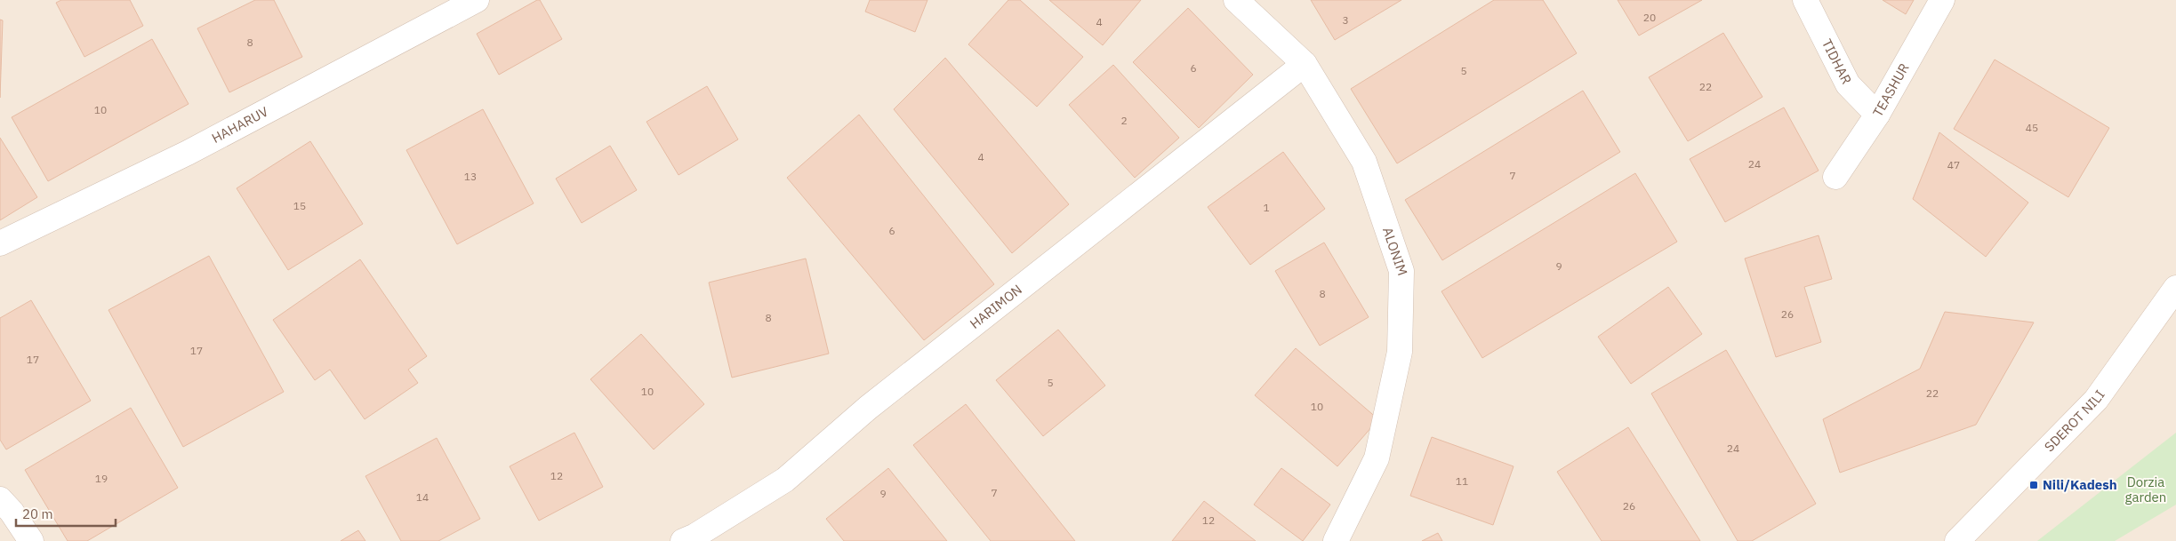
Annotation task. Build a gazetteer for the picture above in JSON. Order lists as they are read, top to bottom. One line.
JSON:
{"streets":{"street":["TIDHAR","TEASHUR","HAHARUV","ALONIM","HARIMON","SDEROT NILI"]},"crossings":[["TIDHAR","TEASHUR"],["ALONIM","HARIMON"]],"parks":["Dorzia garden"],"places":{"transit":["Nili/Kadesh"]},"house_numbers":["20","3","4","8","6","5","22","10","2","45","4","24","47","7","13","15","1","6","9","8","26","8","17","17","5","10","22","10","24","12","19","11","7","9","14","26","12"],"scale_bar":"20 m"}
